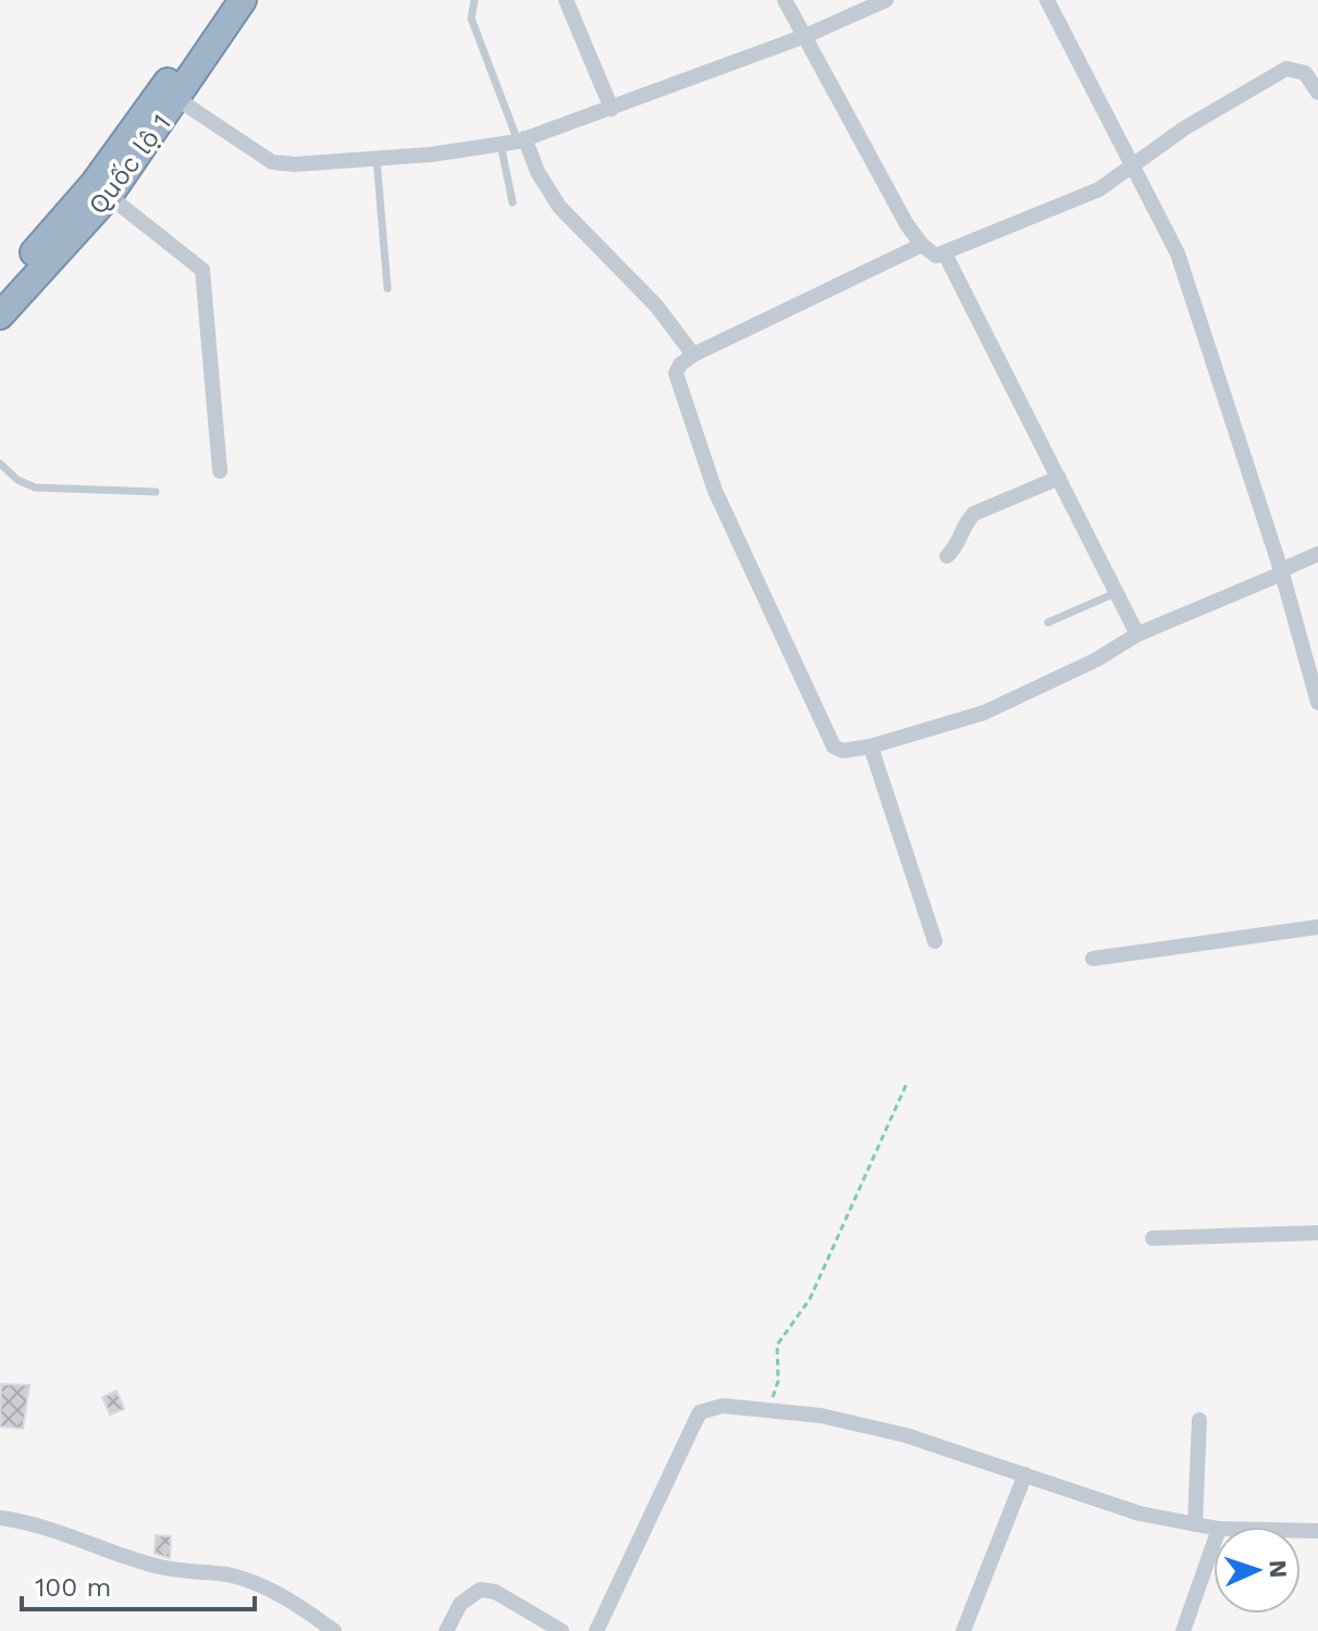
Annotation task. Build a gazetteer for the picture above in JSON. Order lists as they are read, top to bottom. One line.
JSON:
{"streets":{"highway":["Quốc lộ 1"]},"scale_bar":"100 m","north":"right"}
